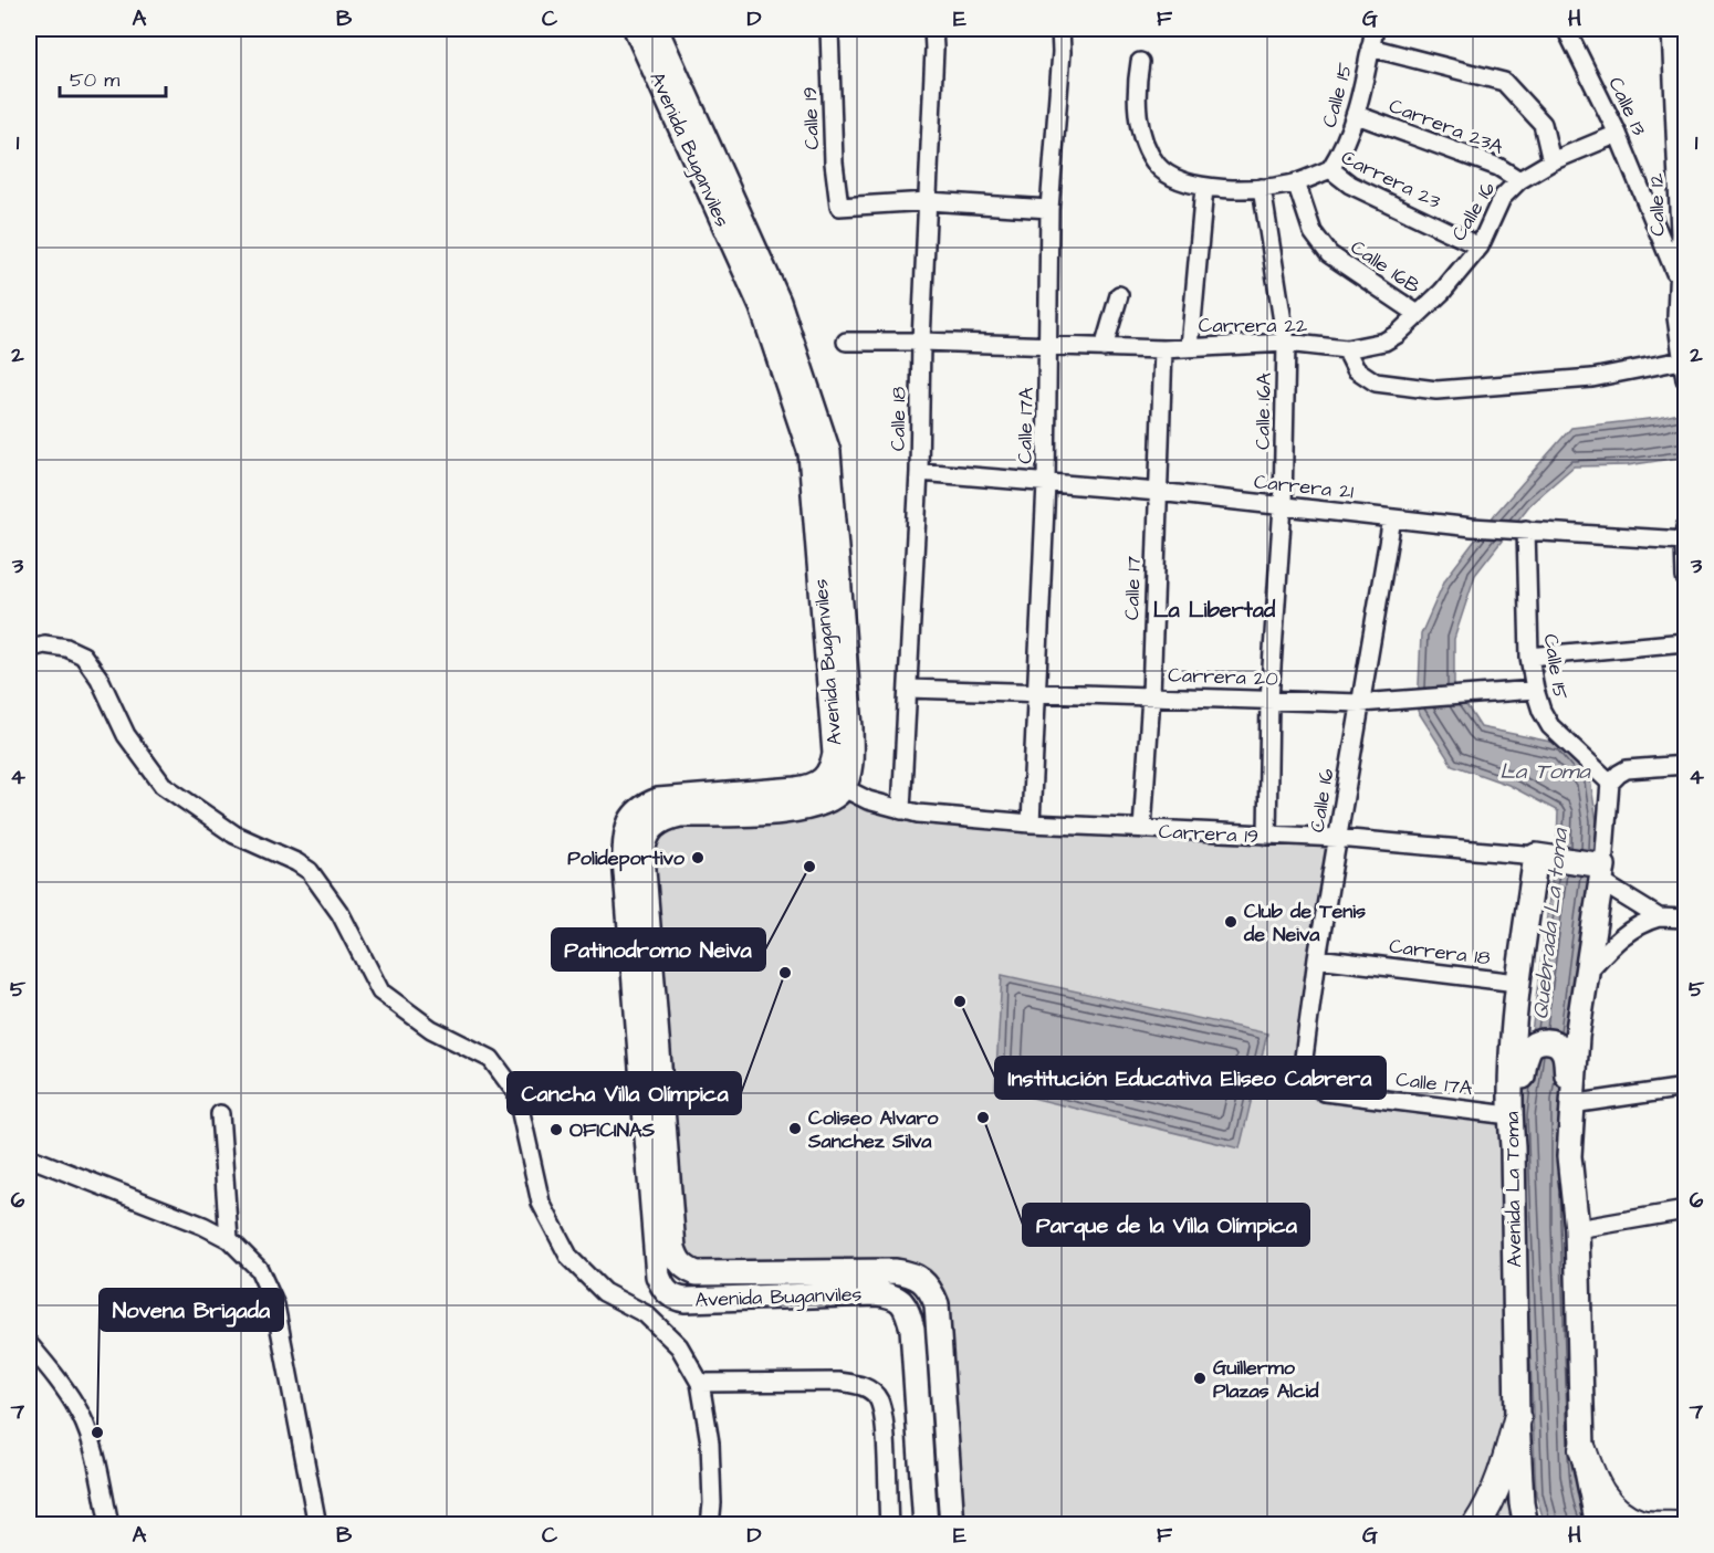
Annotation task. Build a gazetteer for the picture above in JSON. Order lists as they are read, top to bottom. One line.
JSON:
{"streets":{"main road":["Avenida Buganviles","Carrera 19","Avenida La Toma"],"street":["Calle 15","Calle 13","Calle 19","Carrera 23A","Carrera 23","Calle 12","Calle 16","Calle 16B","Carrera 22","Calle 16A","Calle 18","Calle 17A","Carrera 21","Calle 17","Carrera 20","Carrera 18"]},"crossings":[["Calle 15","Carrera 23A"],["Calle 15","Carrera 23"],["Calle 15","Carrera 21"],["Calle 15","Carrera 20"],["Calle 13","Calle 12"],["Calle 13","Calle 16"],["Calle 19","Calle 18"],["Carrera 23A","Calle 16"],["Avenida Buganviles","Carrera 19"],["Carrera 23","Calle 16"],["Carrera 23","Calle 16B"],["Carrera 23","Calle 16A"],["Calle 16","Calle 16B"],["Calle 16","Carrera 22"],["Calle 16","Calle 17A"],["Calle 16","Carrera 21"],["Calle 16","Carrera 20"],["Calle 16","Carrera 19"],["Calle 16","Carrera 18"],["Carrera 22","Calle 16A"],["Carrera 22","Calle 18"],["Carrera 22","Calle 17A"],["Carrera 22","Calle 17"],["Calle 16A","Carrera 21"],["Calle 16A","Carrera 20"],["Calle 16A","Carrera 19"],["Calle 18","Carrera 21"],["Calle 18","Carrera 20"],["Calle 18","Carrera 19"],["Calle 17A","Carrera 21"],["Calle 17A","Carrera 20"],["Calle 17A","Carrera 19"],["Calle 17A","Avenida La Toma"],["Carrera 21","Calle 17"],["Calle 17","Carrera 20"],["Calle 17","Carrera 19"],["Carrera 19","Avenida La Toma"],["Carrera 18","Avenida La Toma"]],"districts":["La Libertad"],"water":["La Toma","Quebrada La toma"],"places":["Polideportivo","Patinodromo Neiva","Club de Tenis de Neiva","Cancha Villa Olímpica","Institución Educativa Eliseo Cabrera","Parque de la Villa Olímpica","Coliseo Alvaro Sanchez Silva","OFICINAS","Guillermo Plazas Alcid","Novena Brigada"],"scale_bar":"50 m","grid":{"columns":["A","B","C","D","E","F","G","H"],"rows":["1","2","3","4","5","6","7"]}}
